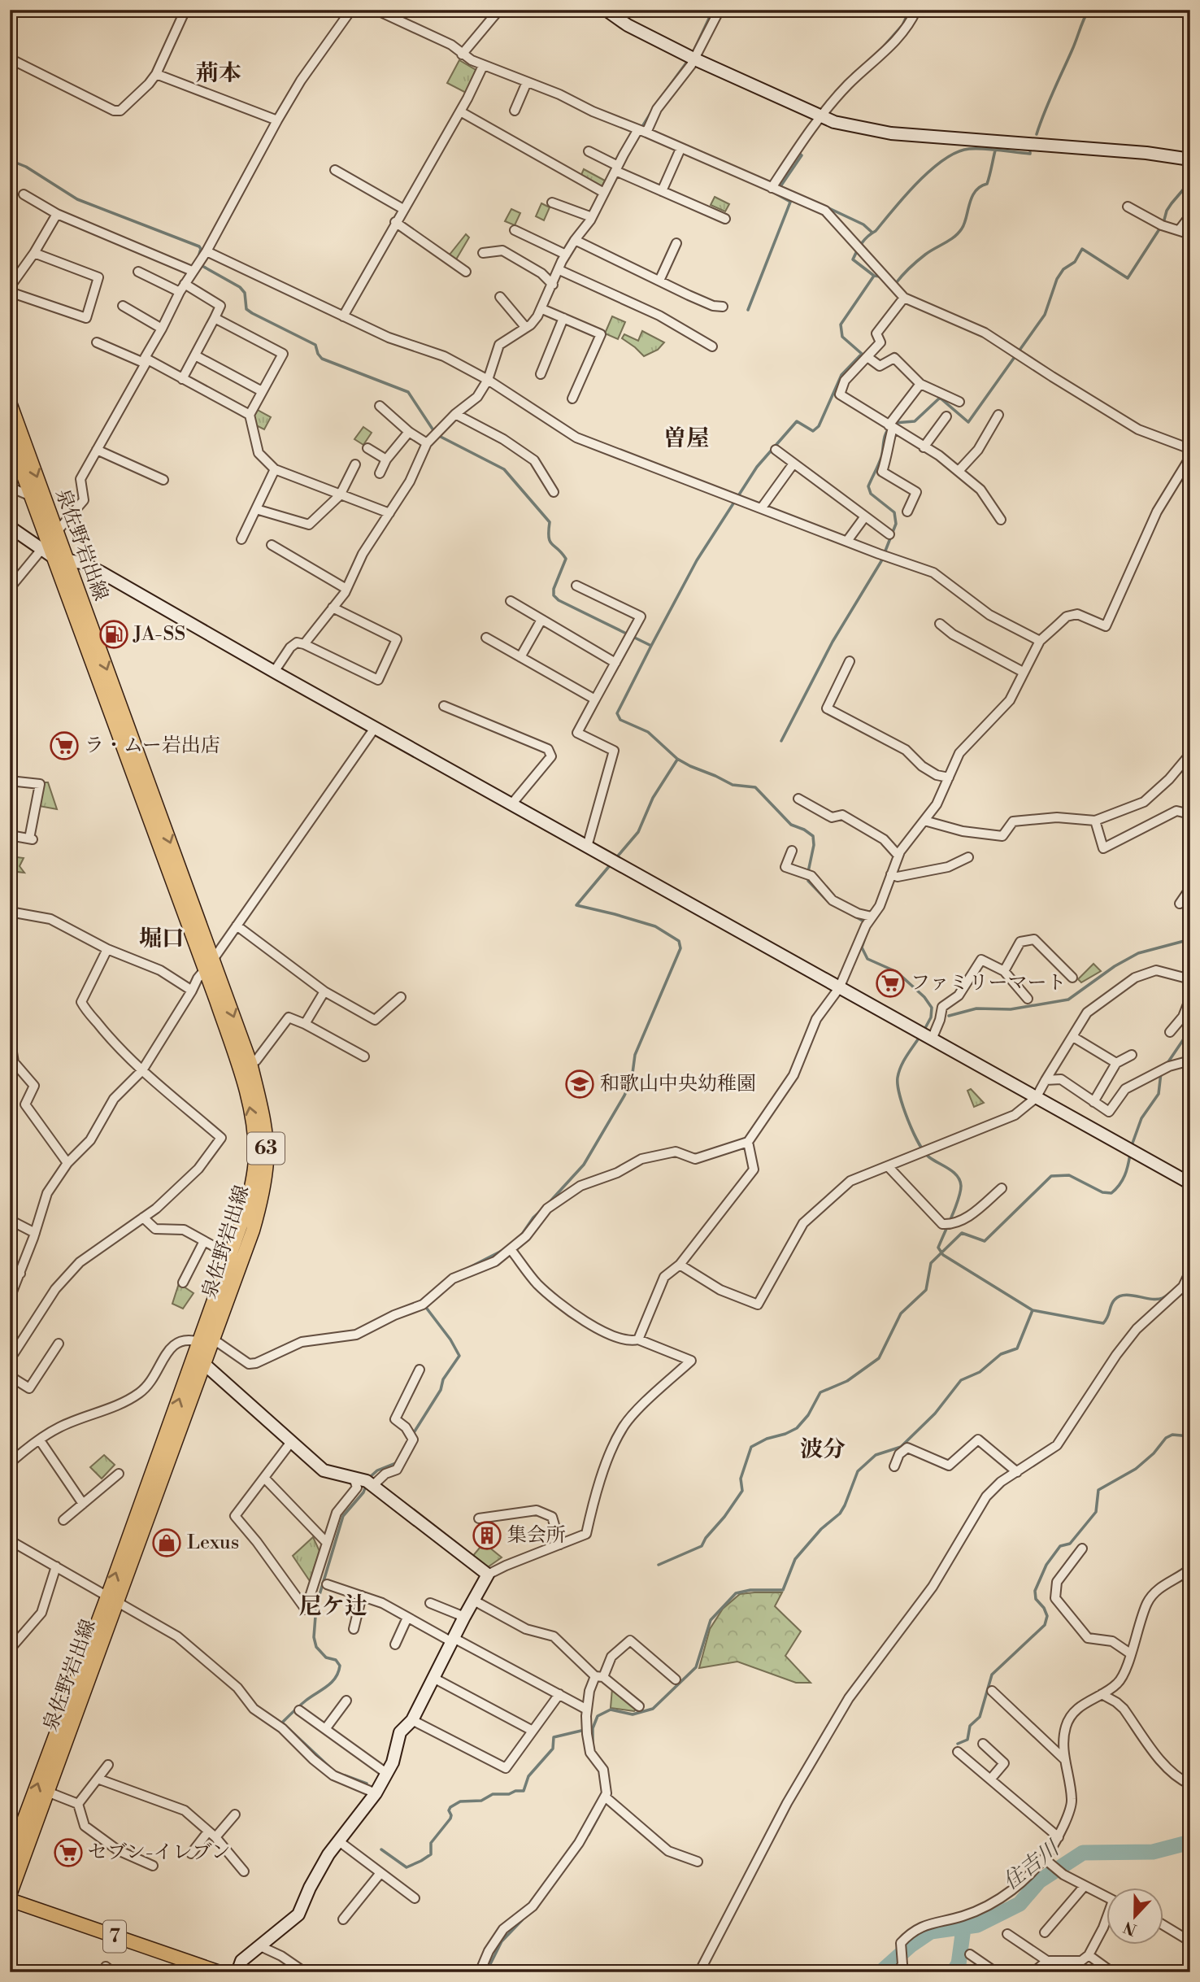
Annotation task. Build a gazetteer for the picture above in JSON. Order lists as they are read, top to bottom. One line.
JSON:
{"streets":{"main road":["泉佐野岩出線","63","7"]},"districts":["荊本","曽屋","堀口","波分","尼ケ辻"],"water":["住吉川"],"places":{"fuel station":["JA-SS"],"supermarket":["ラ・ムー岩出店","ファミリーマート","セブン-イレブン"],"school or university":["和歌山中央幼稚園"],"building":["集会所"],"shop":["Lexus"]},"north":"bottom"}
